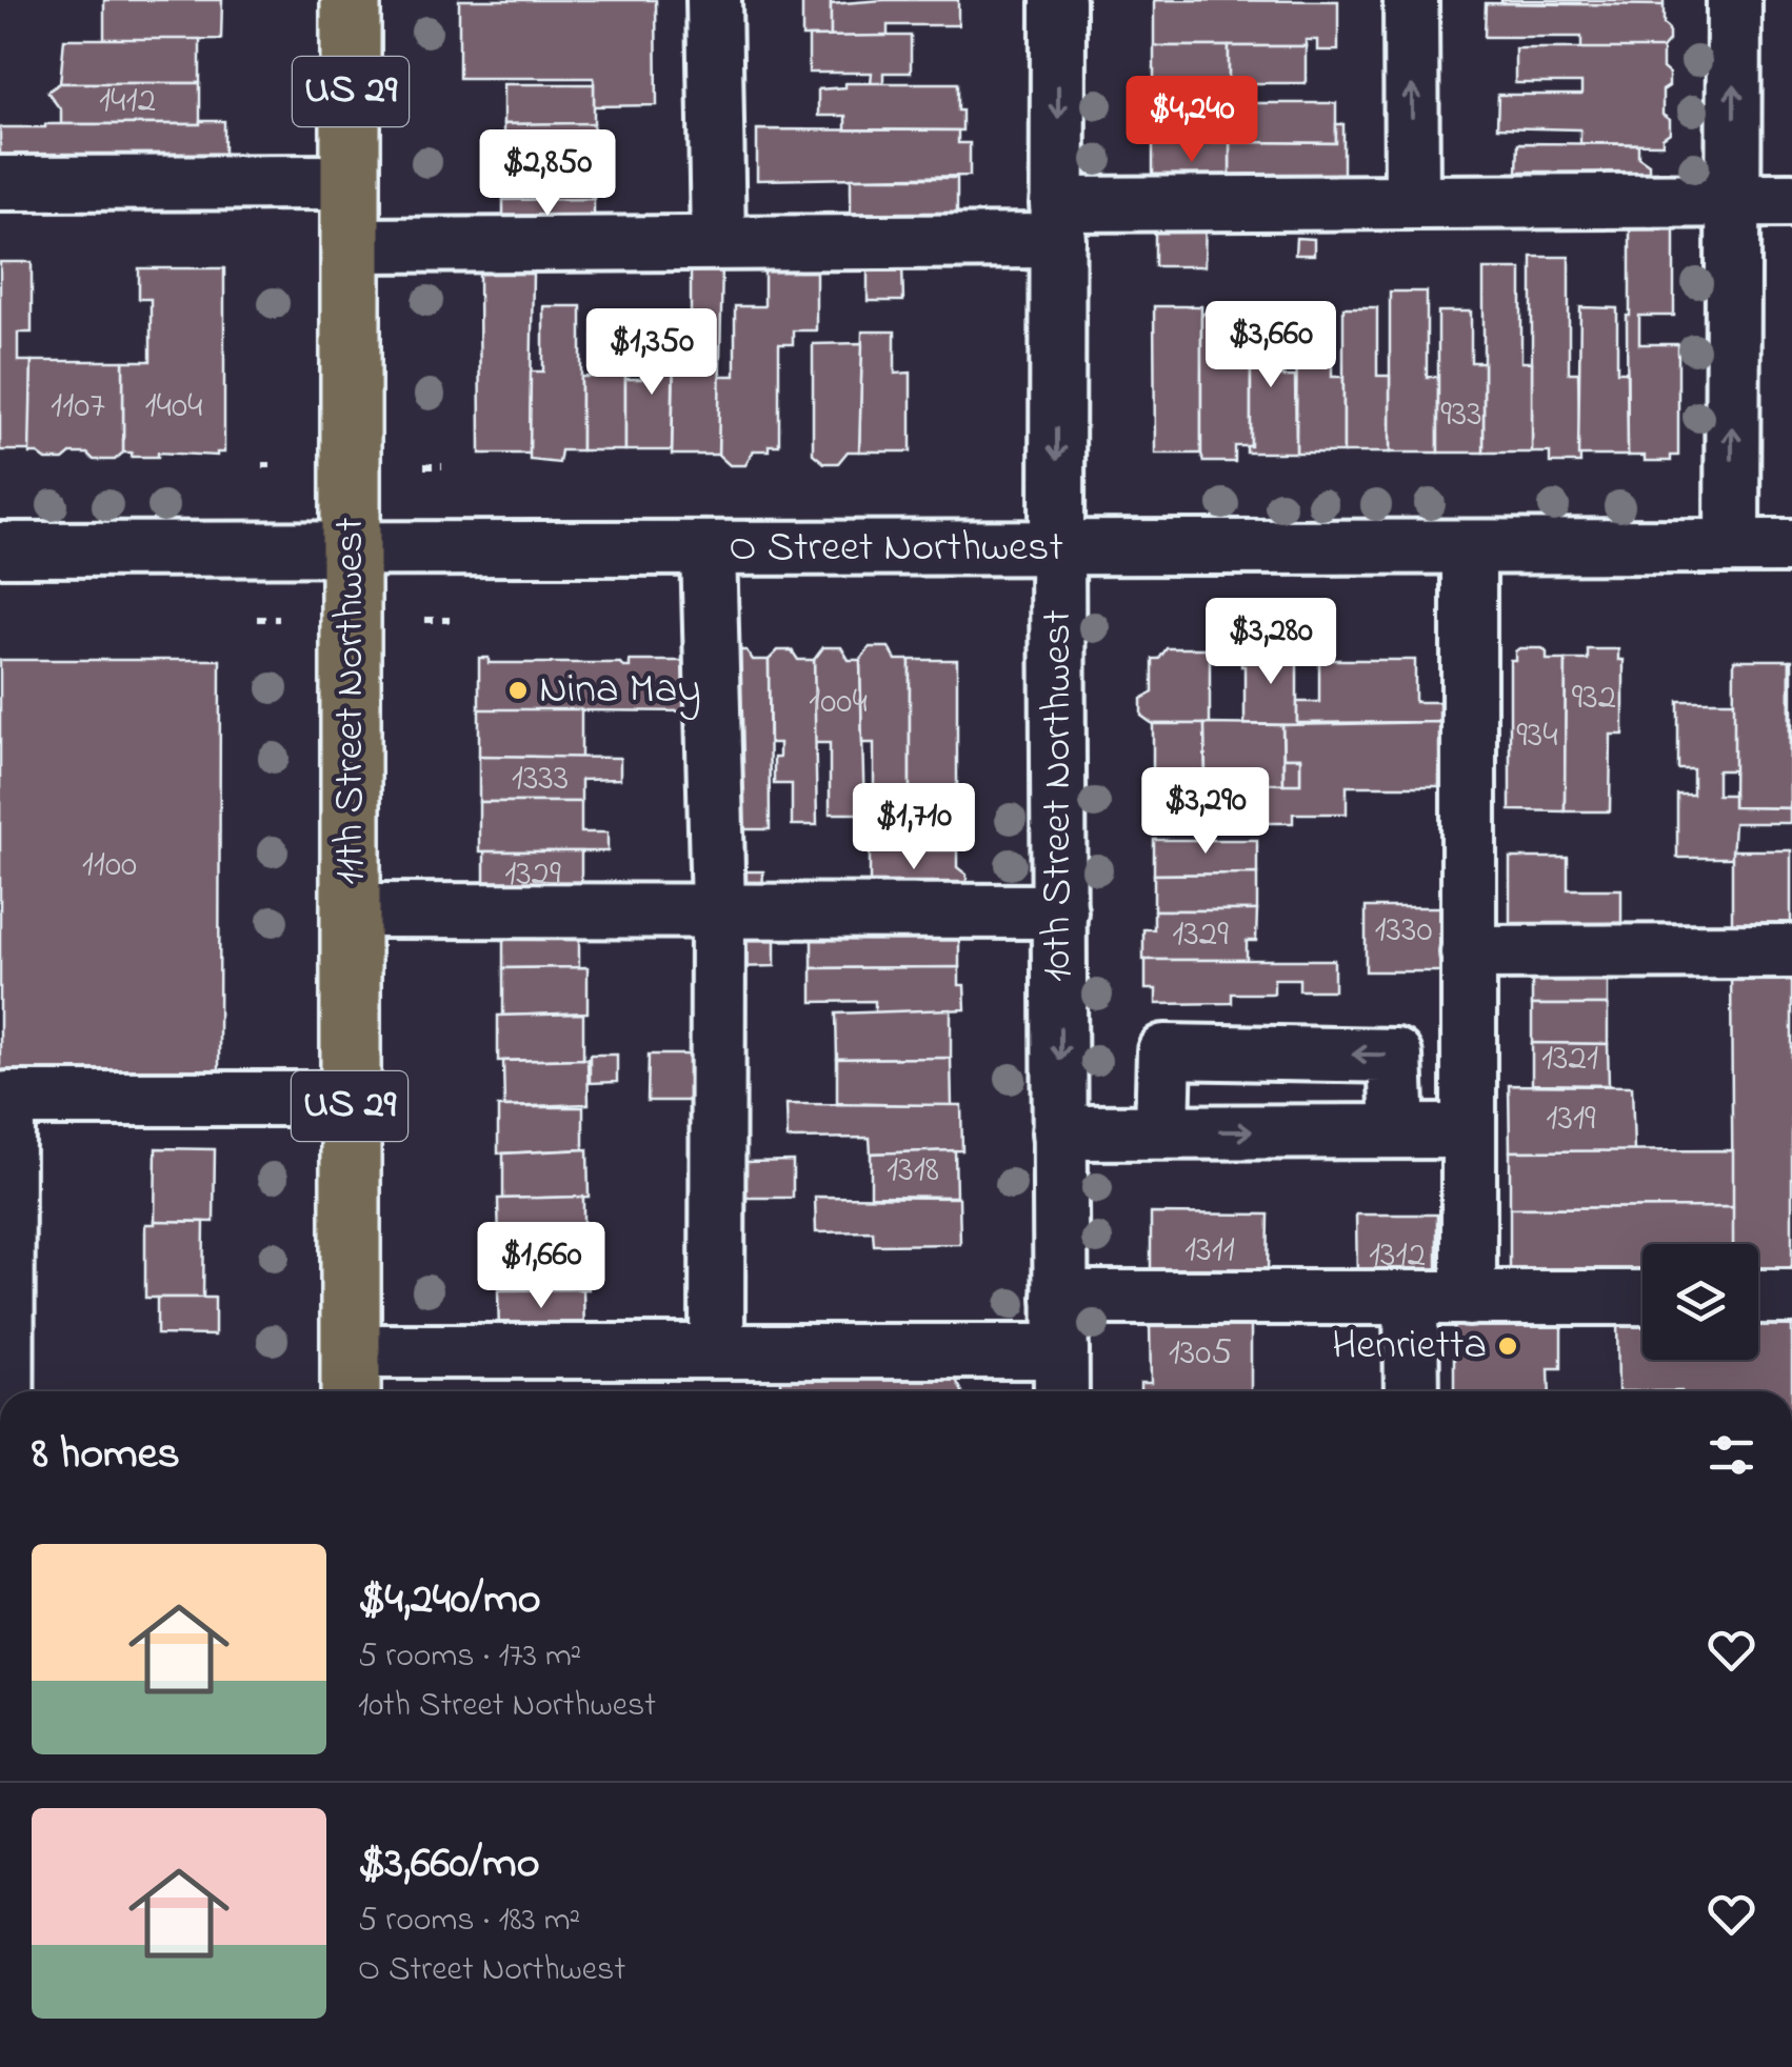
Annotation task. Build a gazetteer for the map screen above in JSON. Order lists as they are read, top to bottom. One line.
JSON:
{"streets":{"highway":["US 29","11th Street Northwest"],"street":["O Street Northwest","10th Street Northwest"]},"crossings":[["O Street Northwest","11th Street Northwest"],["O Street Northwest","10th Street Northwest"]],"places":["Nina May","Henrietta"],"house_numbers":["1412","1107","1404","933","932","1004","934","1333","1100","1329","1330","1329","1321","1319","1318","1311","1312","1305"],"page":{"price":["$4,240","$2,850","$3,660","$1,350","$3,280","$3,290","$1,710","$1,660"],"heading":"8 homes","list":[{"name":"$4,240/mo","note":"5 rooms · 173 m² · 10th Street Northwest"},{"name":"$3,660/mo","note":"5 rooms · 183 m² · O Street Northwest"}]}}
